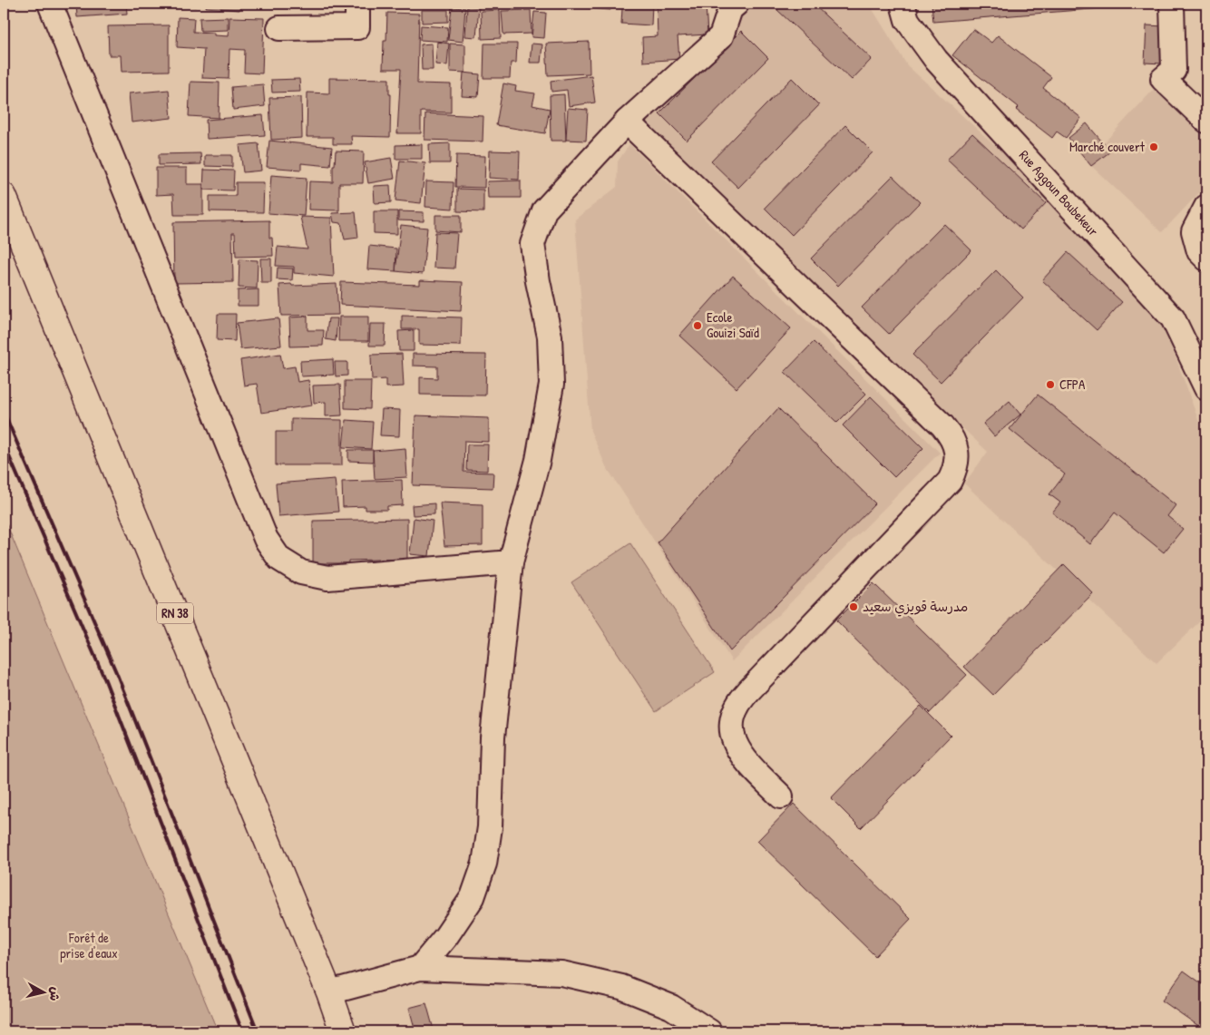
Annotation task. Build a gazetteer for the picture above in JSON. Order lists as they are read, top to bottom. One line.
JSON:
{"streets":{"main road":["RN 38"],"street":["Rue Aggoun Boubekeur"]},"parks":["Forêt de prise d'eaux"],"places":["Marché couvert","Ecole Gouizi Saïd","CFPA","مدرسة قويزي سعيد"],"north":"right"}
